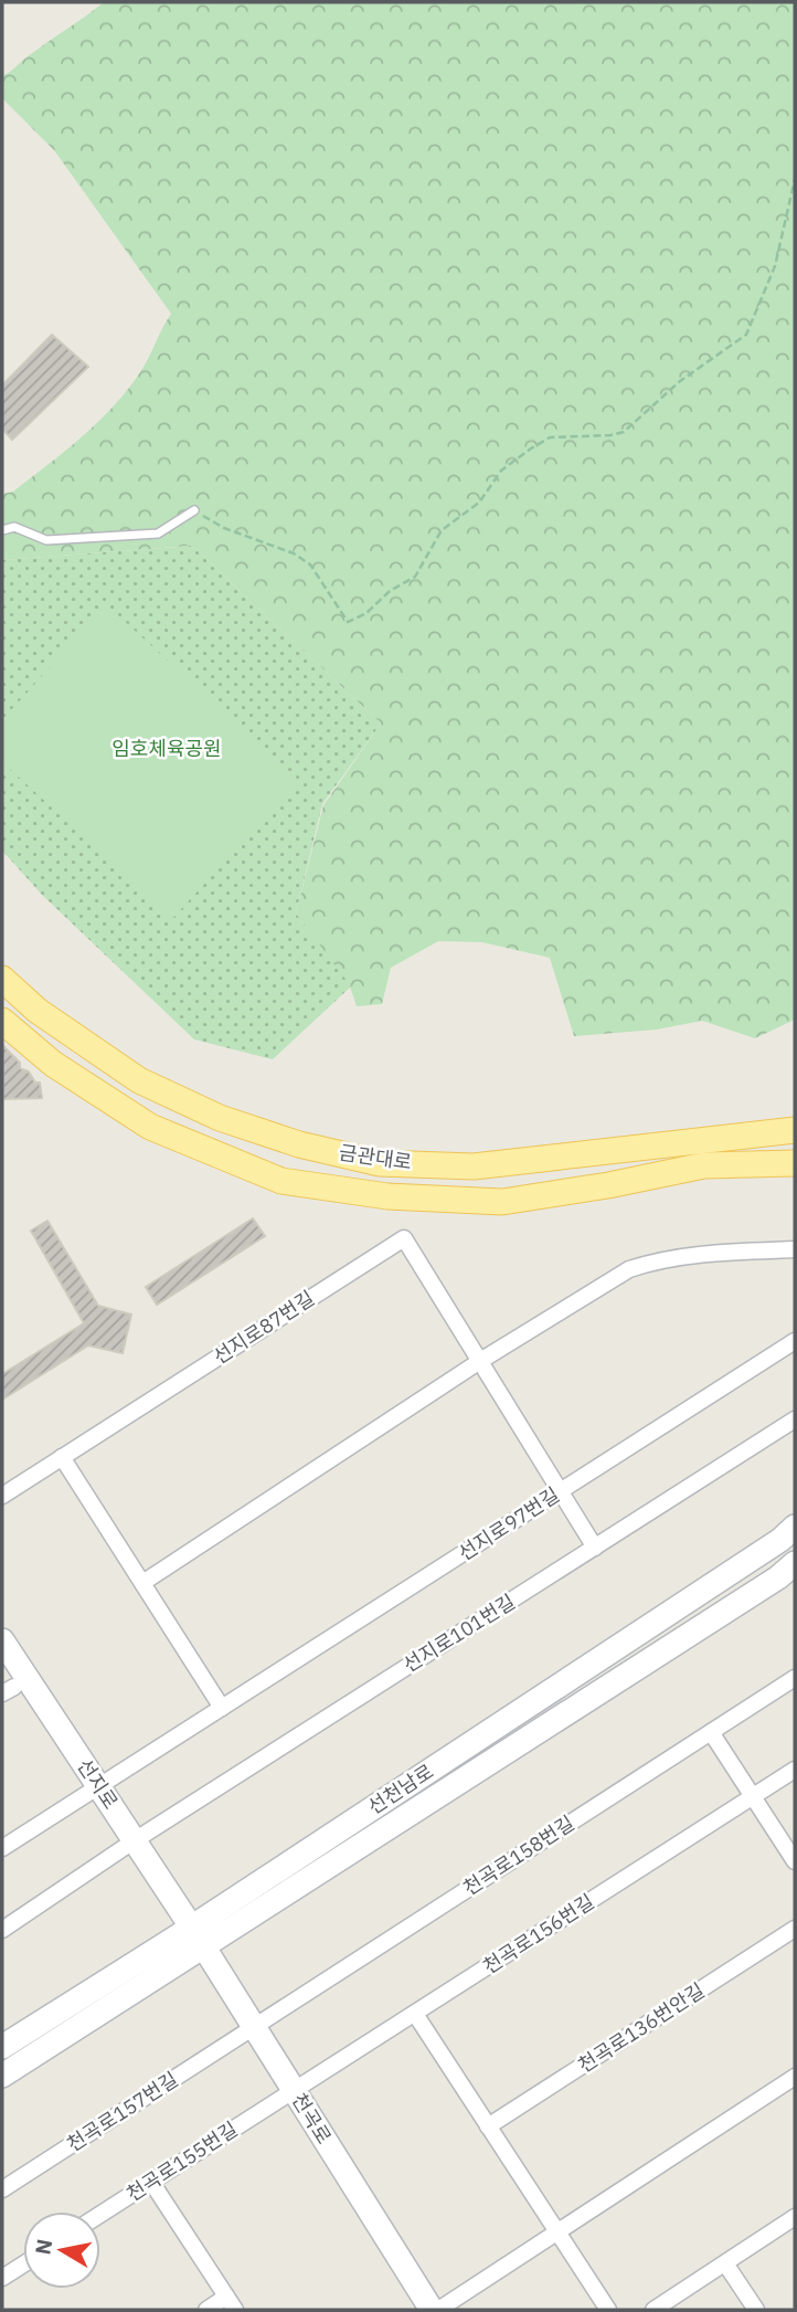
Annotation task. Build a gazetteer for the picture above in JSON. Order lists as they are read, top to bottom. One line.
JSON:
{"streets":{"main road":["금관대로","선지로","선천남로","천곡로"],"street":["선지로87번길","선지로97번길","선지로101번길","천곡로158번길","천곡로156번길","천곡로136번안길","천곡로157번길","천곡로155번길"]},"crossings":[["선지로87번길","선지로97번길"],["선지로87번길","선지로101번길"],["선지로97번길","선지로"],["선지로101번길","선지로"],["선지로","선천남로"],["선지로","천곡로"],["선천남로","천곡로"],["천곡로158번길","천곡로157번길"],["천곡로158번길","천곡로"],["천곡로156번길","천곡로"],["천곡로156번길","천곡로155번길"],["천곡로157번길","천곡로"],["천곡로","천곡로155번길"]],"parks":["임호체육공원"],"north":"left"}
